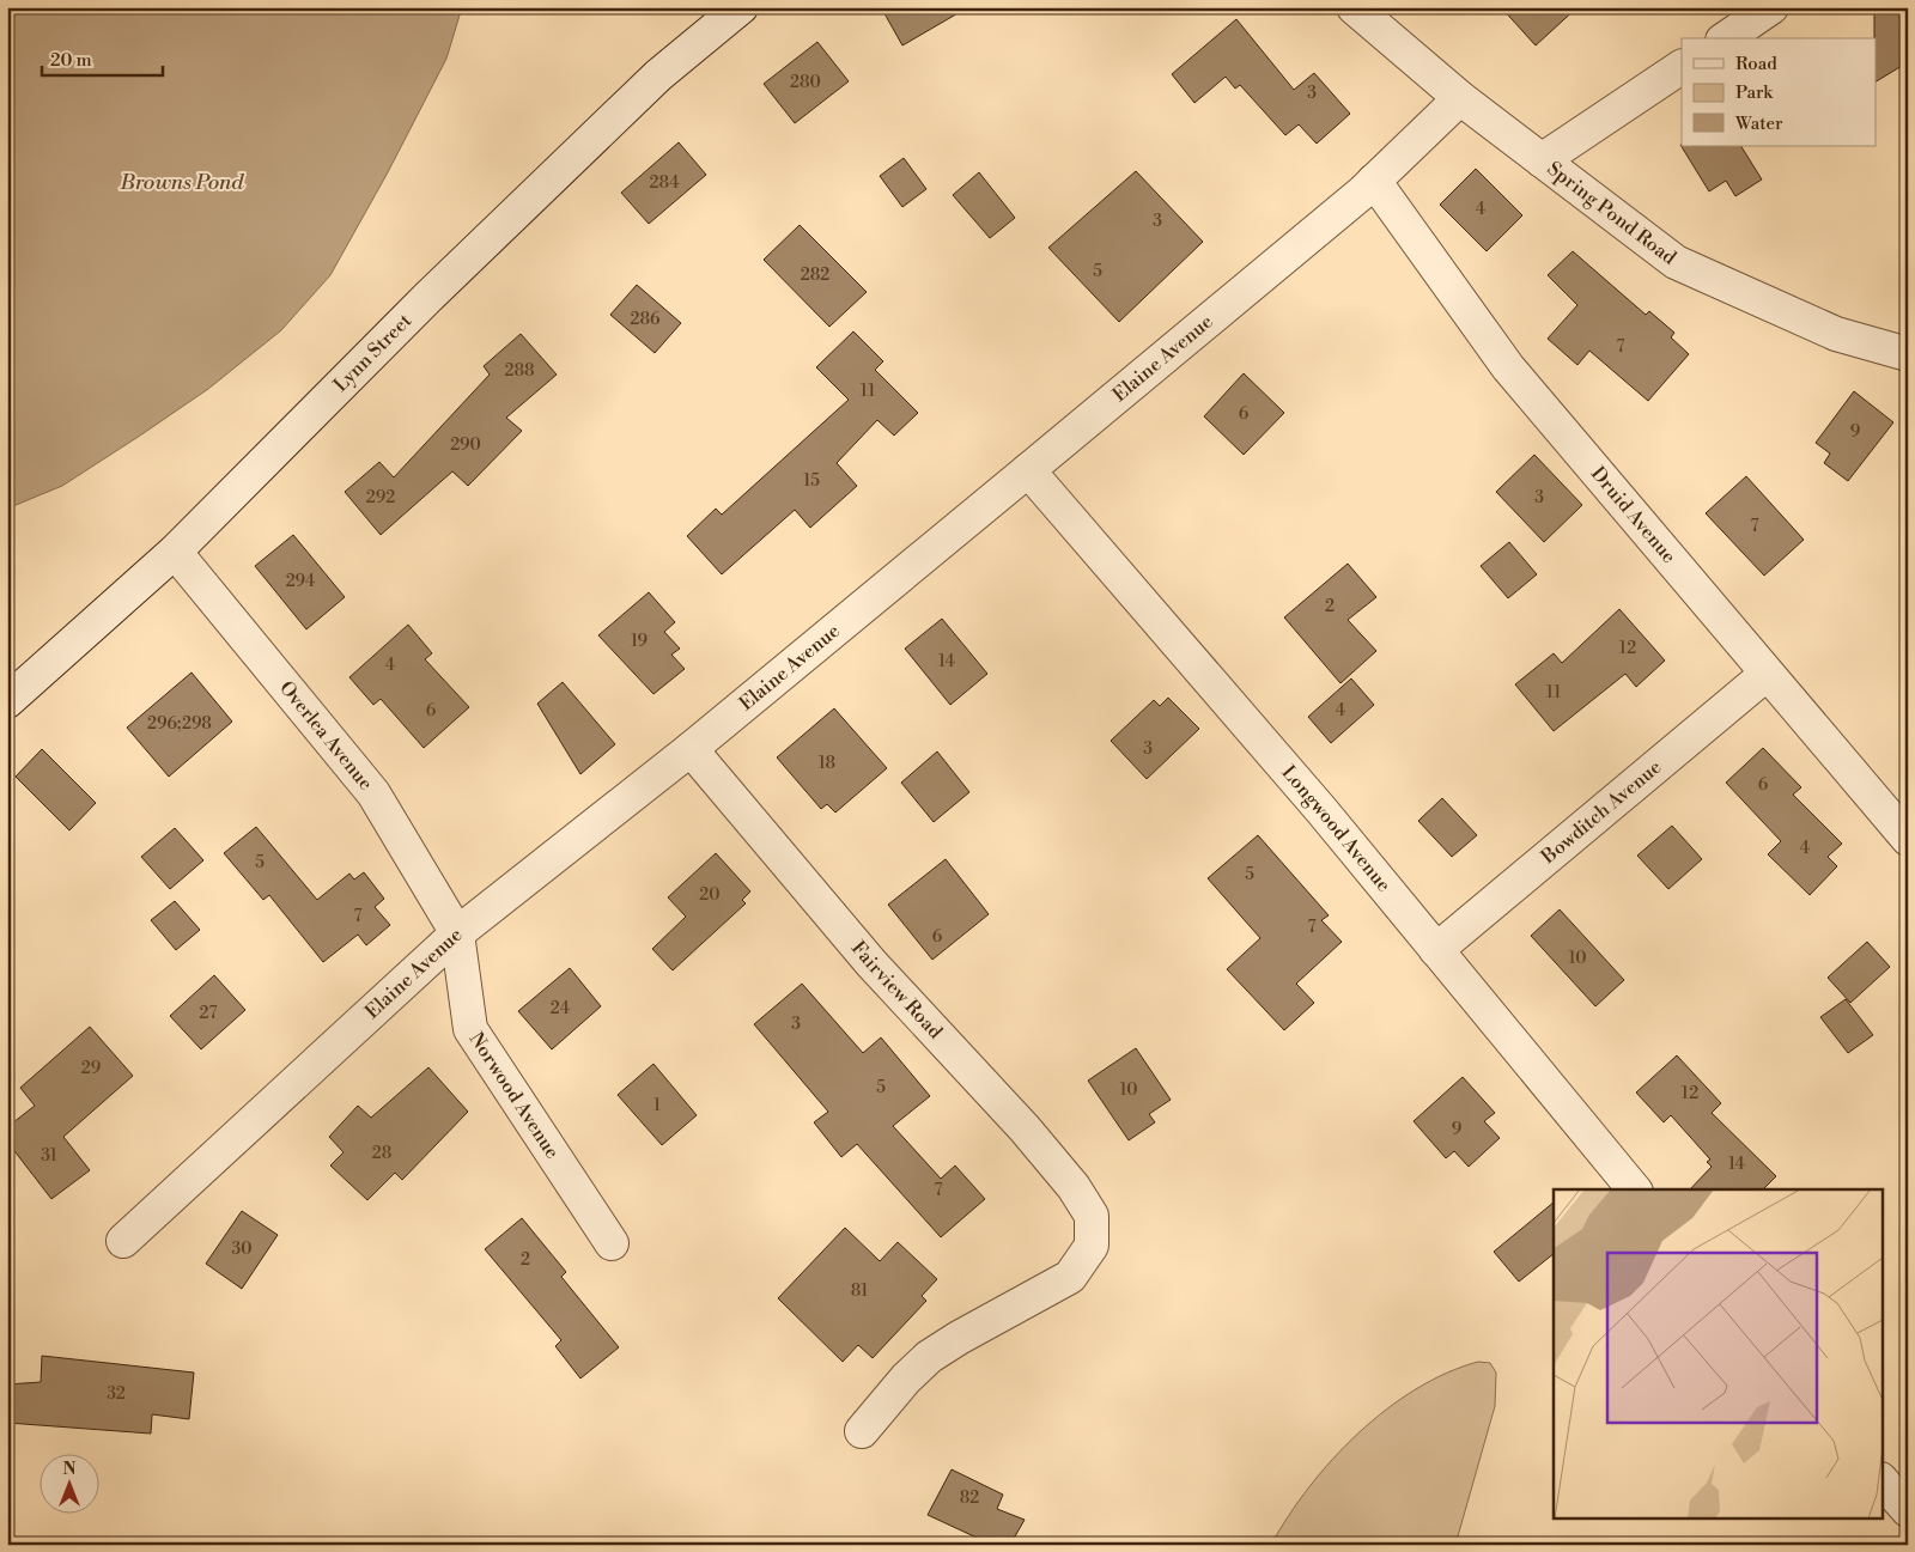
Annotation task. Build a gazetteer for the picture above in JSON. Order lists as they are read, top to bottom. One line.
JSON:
{"streets":{"street":["Spring Pond Road","Lynn Street","Elaine Avenue","Druid Avenue","Overlea Avenue","Bowditch Avenue","Longwood Avenue","Fairview Road","Norwood Avenue"]},"crossings":[["Spring Pond Road","Elaine Avenue"],["Lynn Street","Overlea Avenue"],["Elaine Avenue","Druid Avenue"],["Elaine Avenue","Overlea Avenue"],["Elaine Avenue","Longwood Avenue"],["Elaine Avenue","Fairview Road"],["Elaine Avenue","Norwood Avenue"],["Druid Avenue","Bowditch Avenue"],["Overlea Avenue","Norwood Avenue"],["Bowditch Avenue","Longwood Avenue"]],"water":["Browns Pond"],"house_numbers":["280","3","284","4","3","5","282","286","7","288","11","6","9","290","15","292","3","7","294","2","19","12","14","4","11","6","4","296;298","3","18","6","4","5","5","20","7","7","6","10","24","27","3","29","5","10","12","1","9","28","31","14","7","30","2","81","32","82"],"legend":["Road","Park","Water"],"scale_bar":"20 m","north":"top"}
